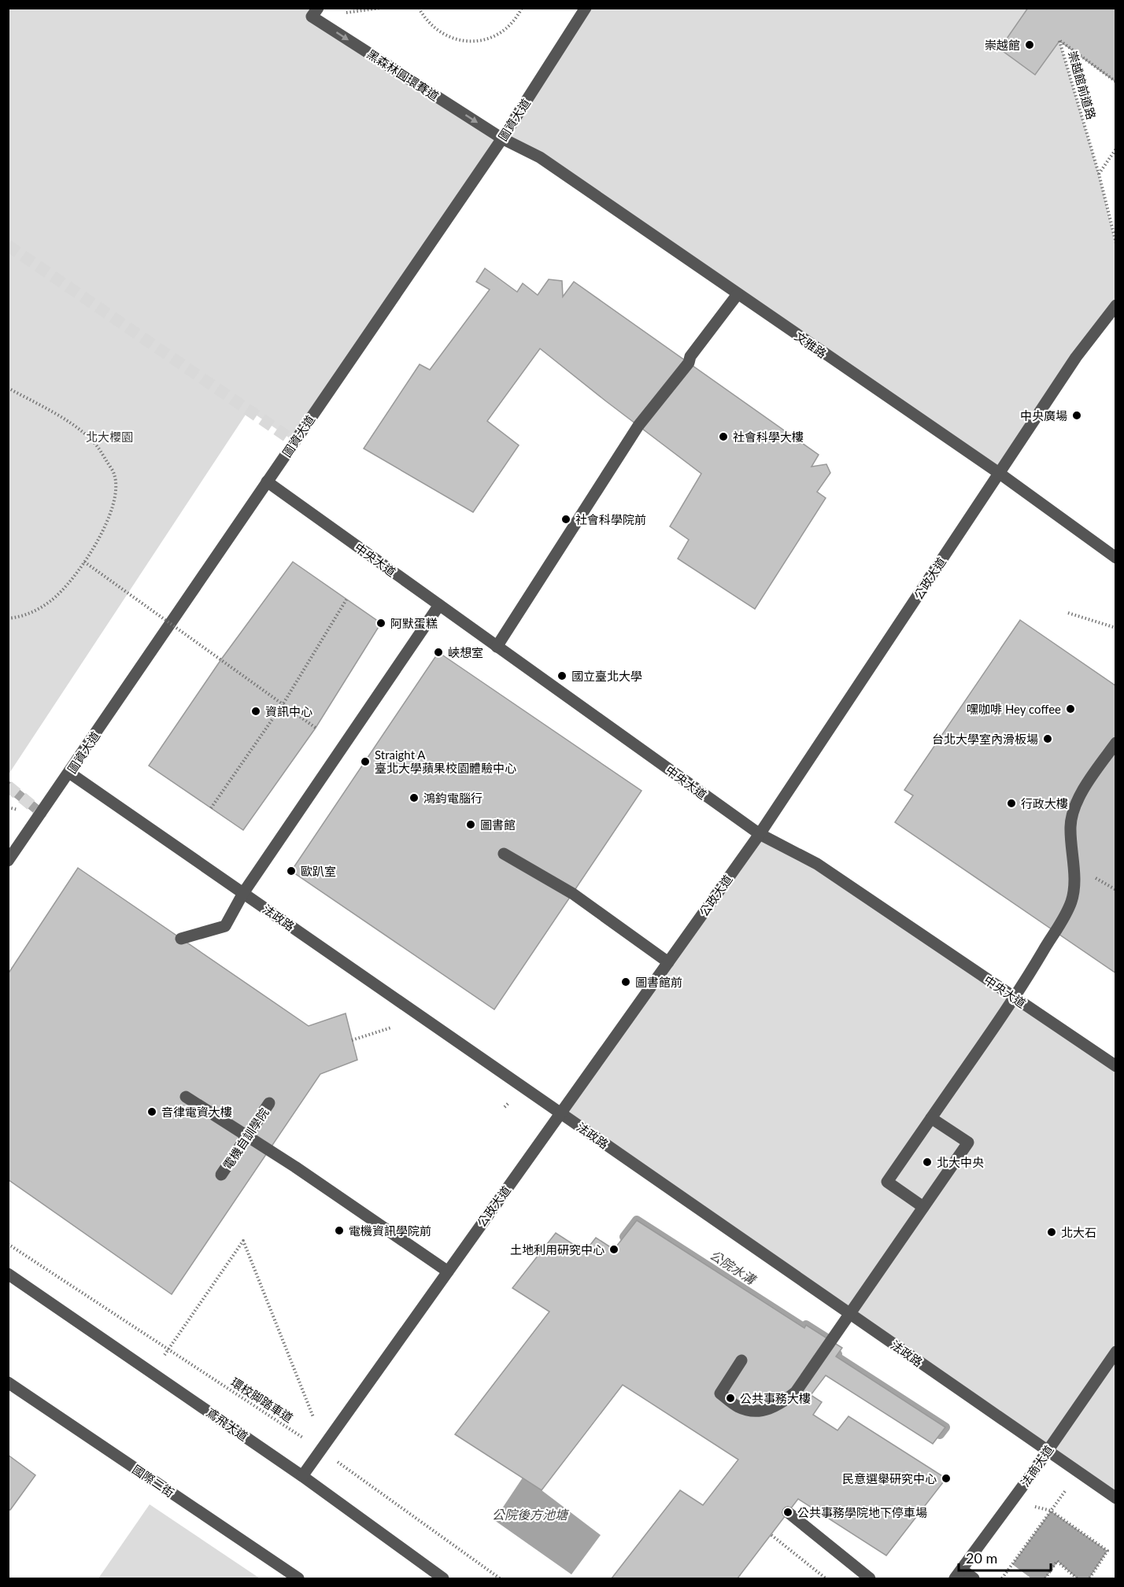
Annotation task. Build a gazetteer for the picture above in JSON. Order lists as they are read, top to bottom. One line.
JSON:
{"streets":{"street":["黑森林圓環賽道","圖資大道","文雅路","中央大道","公政大道","法政路","電機自訓學院","鳶飛大道","法商大道","國際二街"],"path":["崇越館前道路","環校脚踏車道"]},"crossings":[["黑森林圓環賽道","圖資大道"],["黑森林圓環賽道","文雅路"],["圖資大道","文雅路"],["圖資大道","中央大道"],["圖資大道","法政路"],["文雅路","公政大道"],["中央大道","公政大道"],["公政大道","法政路"],["公政大道","環校脚踏車道"],["公政大道","鳶飛大道"],["法政路","法商大道"]],"one_way":["黑森林圓環賽道"],"water":["公院水溝","公院後方池塘"],"parks":["北大櫻園"],"places":["崇越館","中央廣場","社會科學大樓","社會科學院前","阿默蛋糕","峽想室","國立臺北大學","嘿咖啡 Hey coffee","資訊中心","台北大學室內滑板場","Straight A 臺北大學蘋果校園體驗中心","鴻鈞電腦行","行政大樓","圖書館","歐趴室","圖書館前","音律電資大樓","北大中央","電機資訊學院前","北大石","土地利用研究中心","公共事務大樓","民意選舉研究中心","公共事務學院地下停車場"],"scale_bar":"20 m"}
